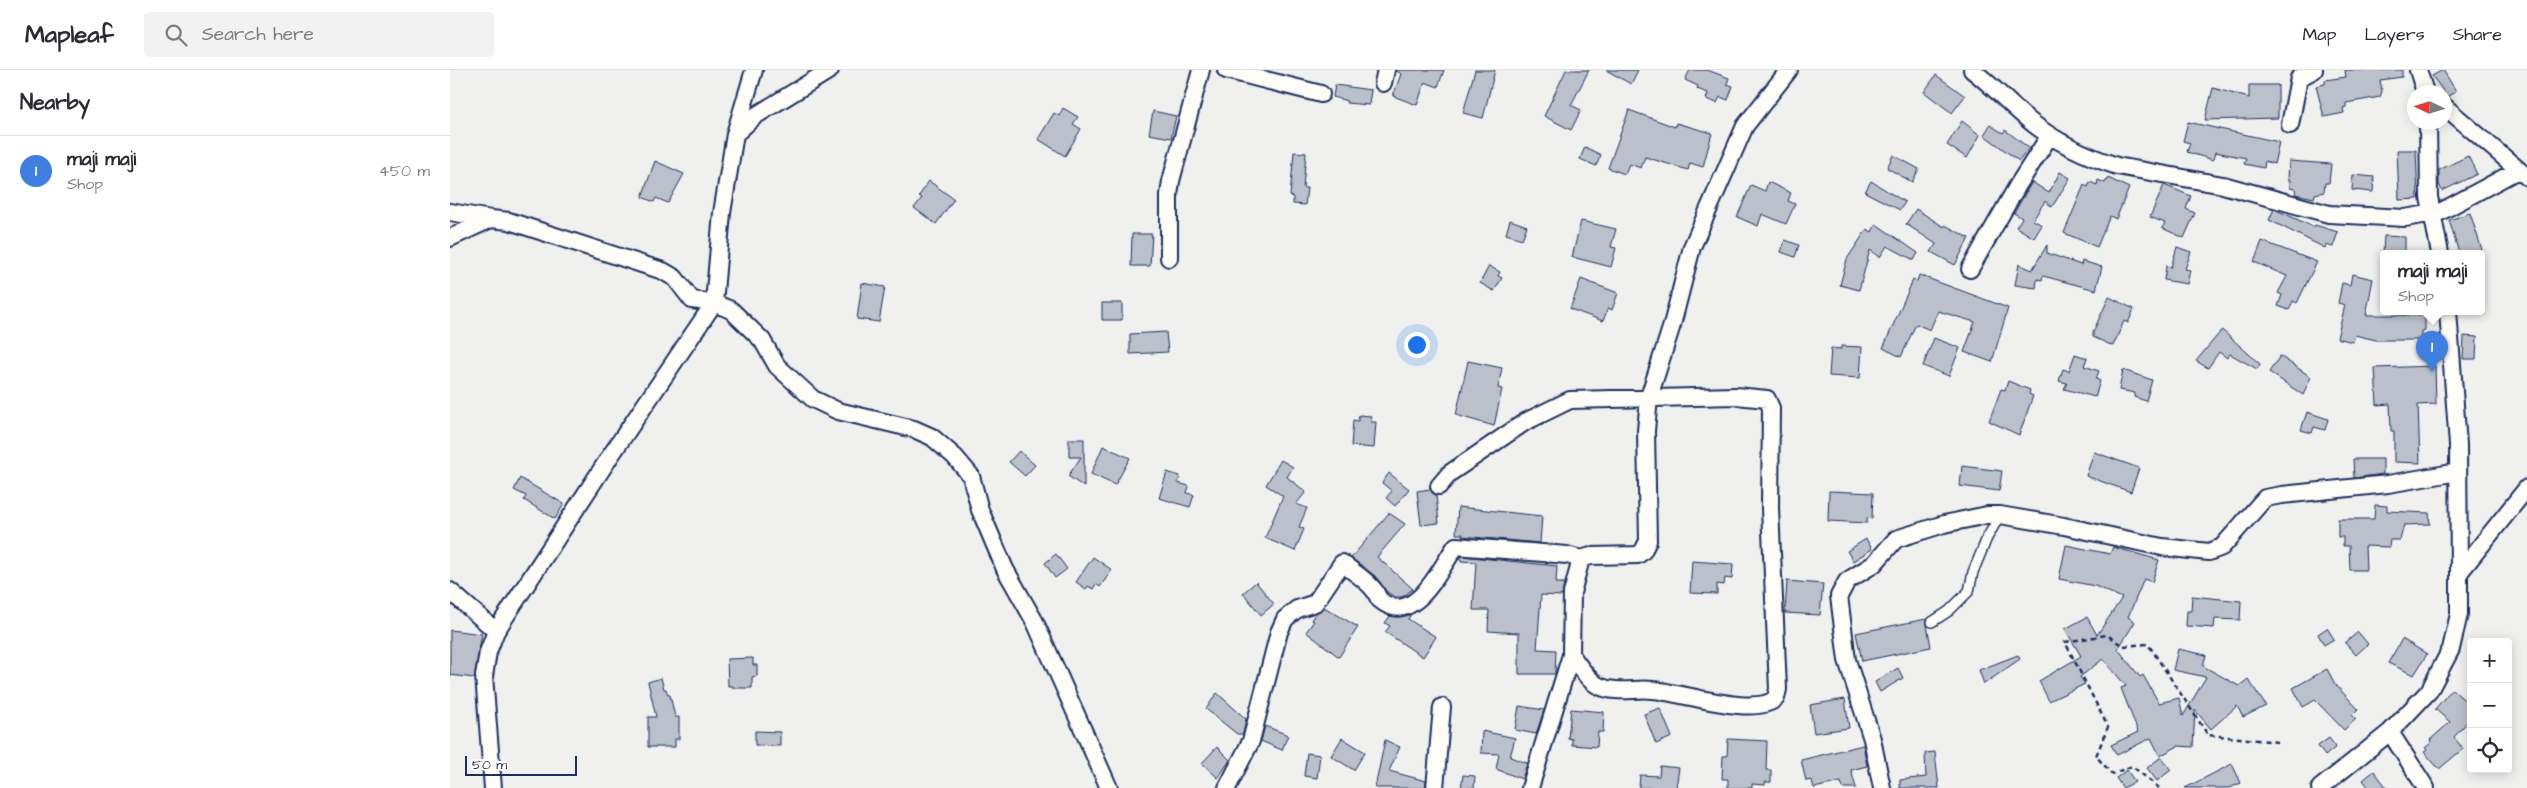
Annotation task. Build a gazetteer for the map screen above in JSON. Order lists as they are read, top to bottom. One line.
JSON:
{"scale_bar":"50 m","north":"left","page":{"header":"Mapleaf","search":"Search here","nav":["Map","Layers","Share"],"heading":"Nearby","list":[{"mark":"1","name":"maji maji","note":"Shop","value":"450 m"}],"popup":["maji maji","Shop"],"pins":"1","map_buttons":["+","−"],"scale":"50 m"}}
